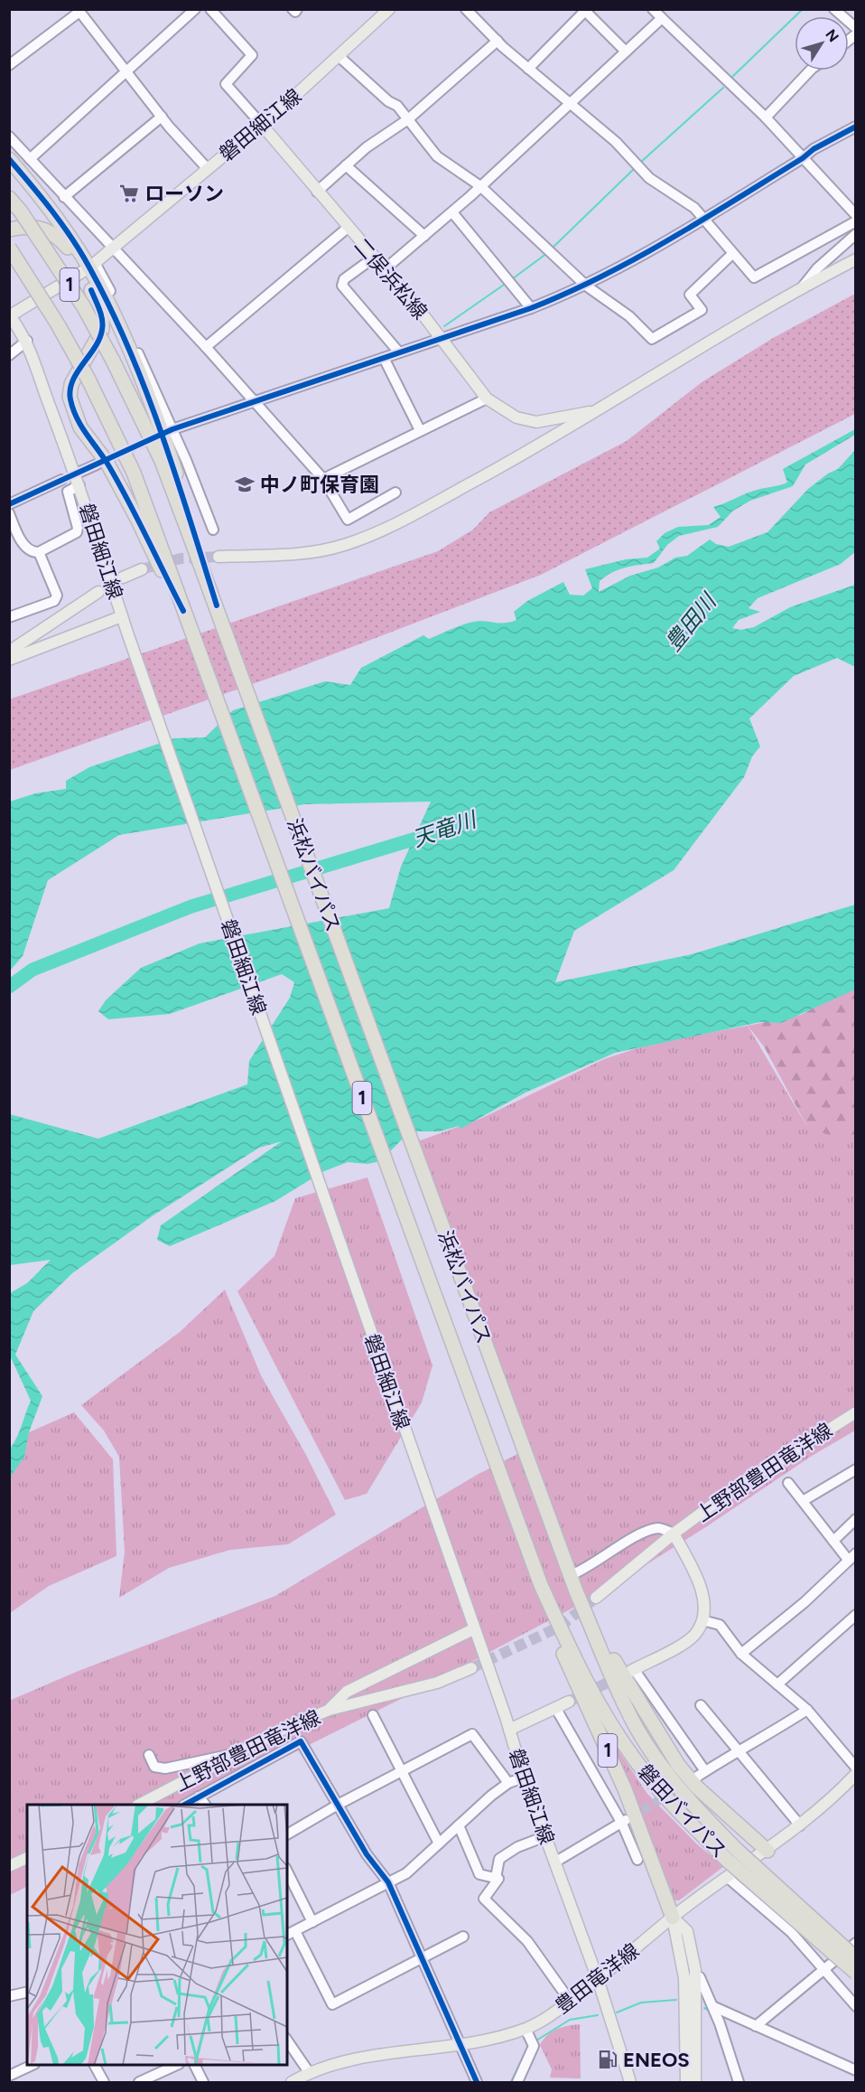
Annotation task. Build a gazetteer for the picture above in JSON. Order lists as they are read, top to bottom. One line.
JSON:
{"streets":{"highway":["1","浜松バイパス","磐田バイパス"],"main road":["磐田細江線","二俣浜松線","上野部豊田竜洋線","豊田竜洋線"]},"crossings":[["磐田細江線","二俣浜松線"],["磐田細江線","1"],["磐田細江線","上野部豊田竜洋線"],["磐田細江線","豊田竜洋線"],["1","浜松バイパス"],["1","磐田バイパス"],["1","豊田竜洋線"],["浜松バイパス","磐田バイパス"]],"water":["豊田川","天竜川"],"places":{"supermarket":["ローソン"],"school or university":["中ノ町保育園"],"fuel station":["ENEOS"]},"north":"top right"}
